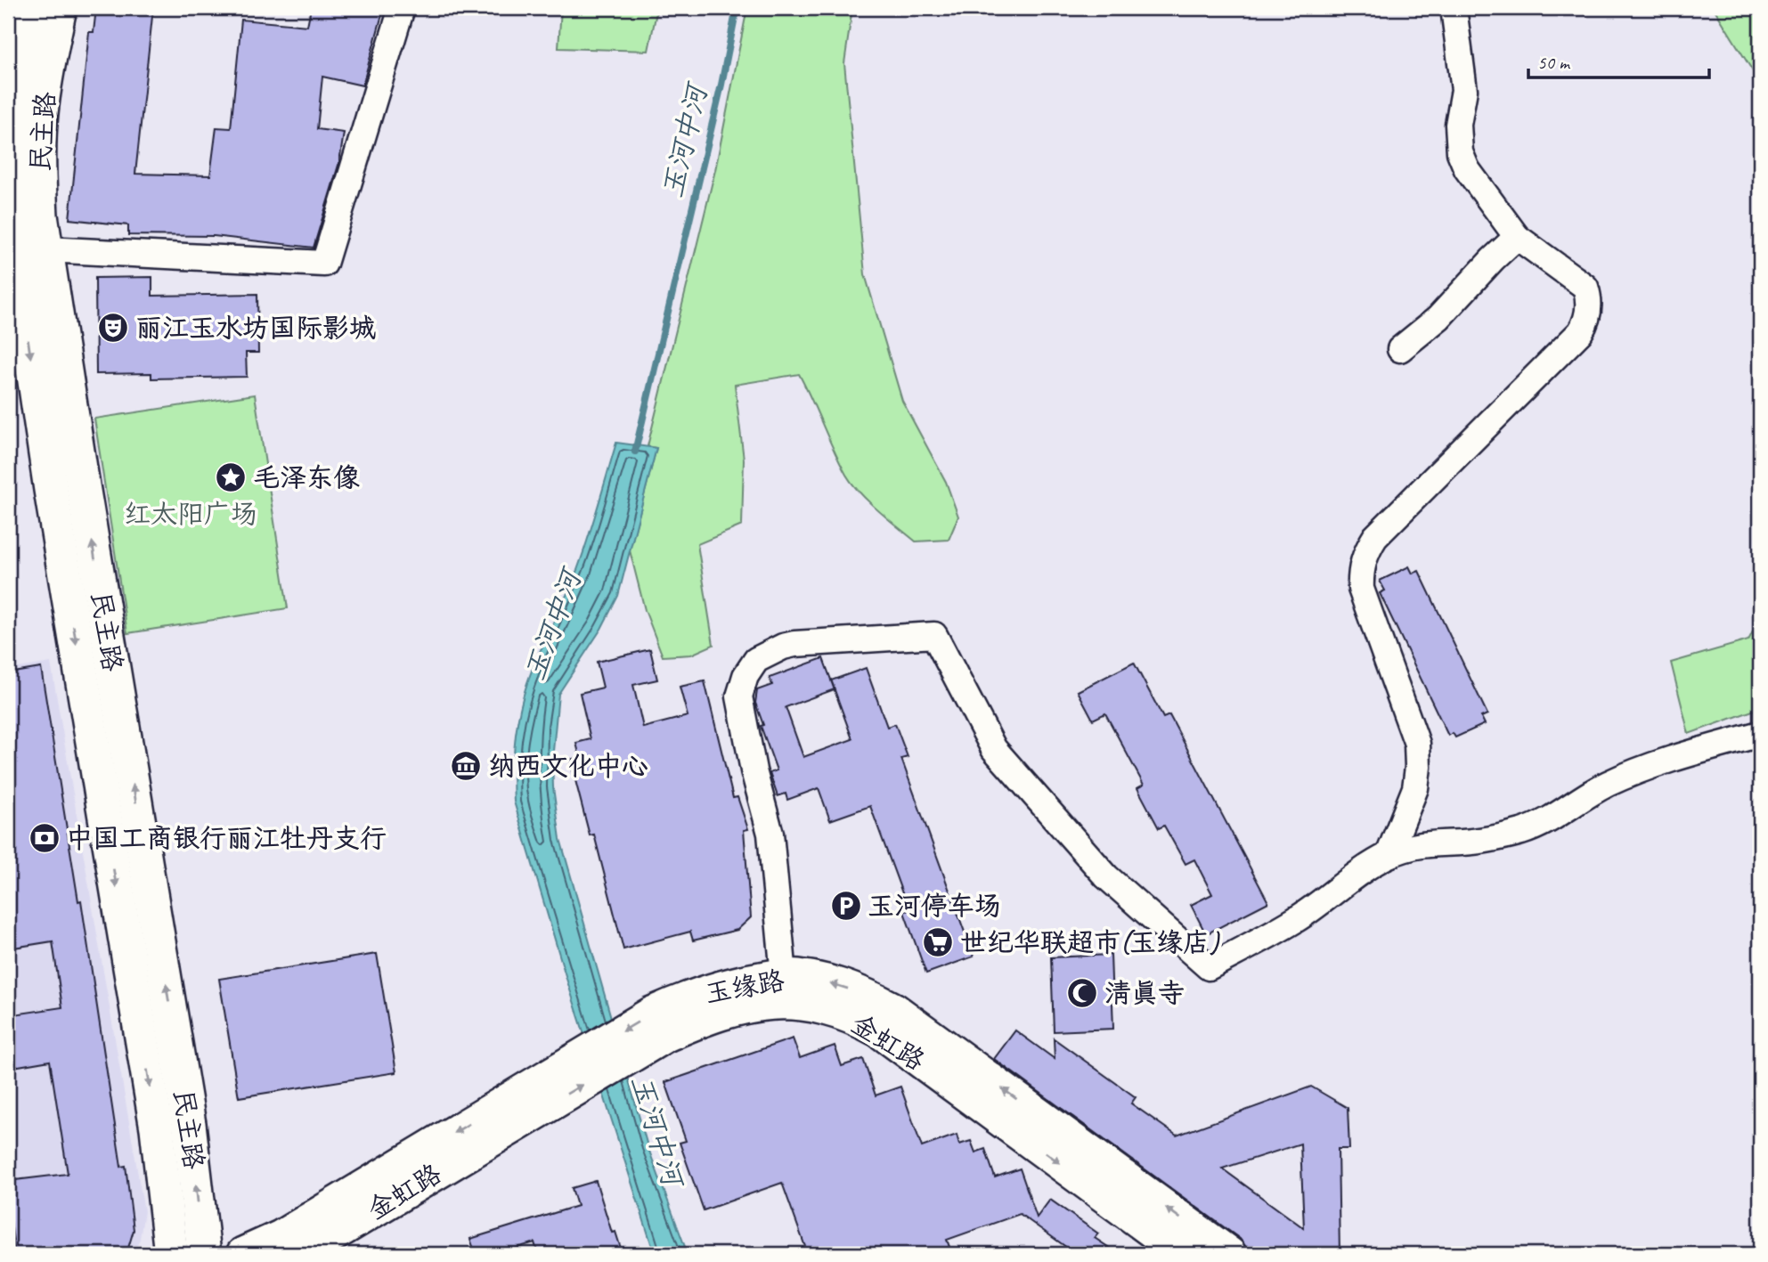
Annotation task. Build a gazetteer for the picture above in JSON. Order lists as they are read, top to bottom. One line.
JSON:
{"streets":{"main road":["民主路","玉缘路","金虹路"]},"crossings":[["玉缘路","金虹路"]],"one_way":["玉缘路","金虹路"],"water":["玉河中河"],"parks":["红太阳广场"],"places":{"theatre":["丽江玉水坊国际影城"],"place":["毛泽东像"],"museum":["纳西文化中心"],"bank":["中国工商银行丽江牡丹支行"],"parking":["玉河停车场"],"supermarket":["世纪华联超市(玉缘店)"],"mosque":["清真寺"]},"scale_bar":"50 m"}
